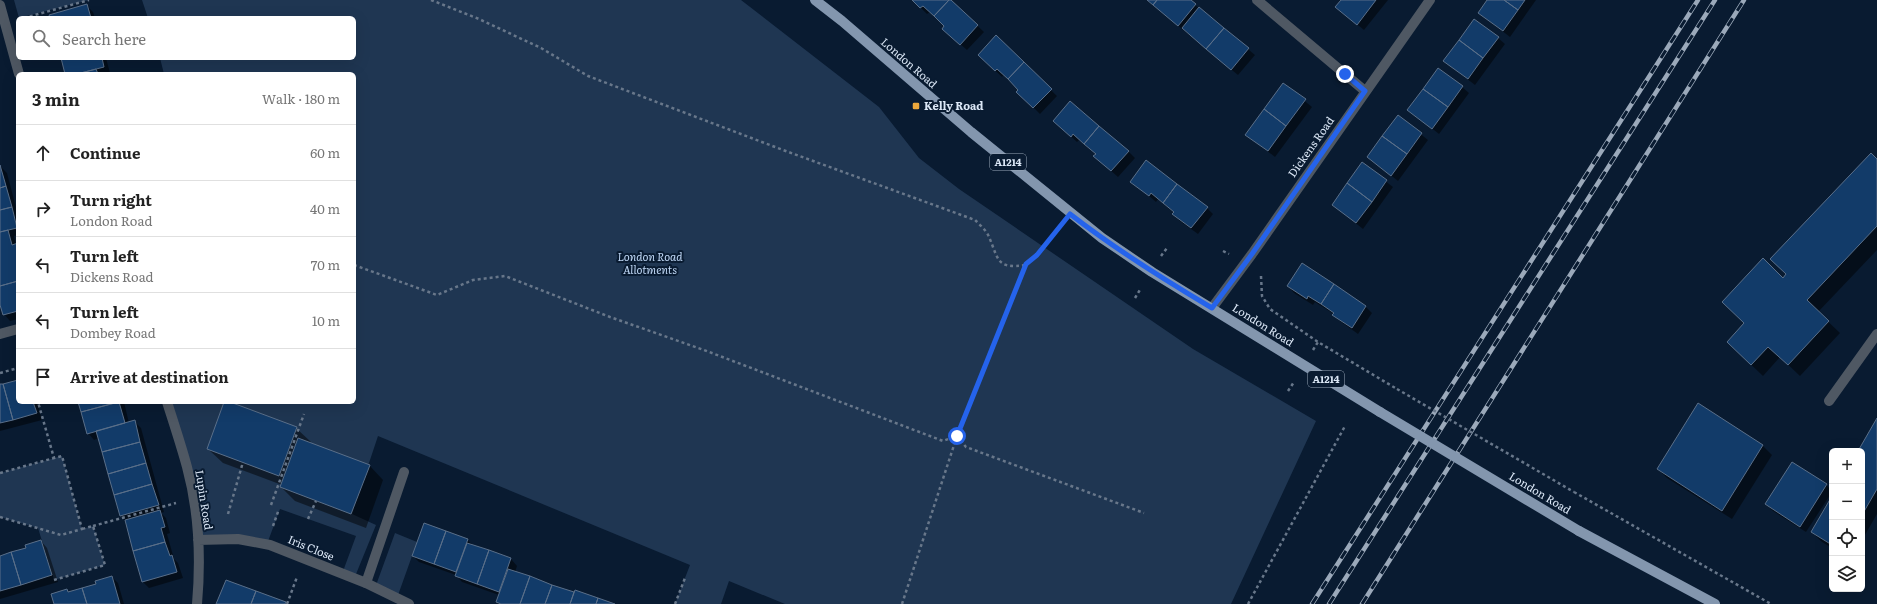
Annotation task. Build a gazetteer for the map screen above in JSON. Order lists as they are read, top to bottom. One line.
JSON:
{"streets":{"main road":["London Road","A1214"],"street":["Dickens Road","Lupin Road","Iris Close"]},"crossings":[["London Road","Dickens Road"],["Lupin Road","Iris Close"]],"parks":["London Road Allotments"],"places":{"transit":["Kelly Road"]},"page":{"search":"Search here","heading":["3 min","Walk · 180 m"],"list":[["Continue","60 m"],["Turn right","London Road","40 m"],["Turn left","Dickens Road","70 m"],["Turn left","Dombey Road","10 m"],"Arrive at destination"],"map_buttons":["+","−"]}}
